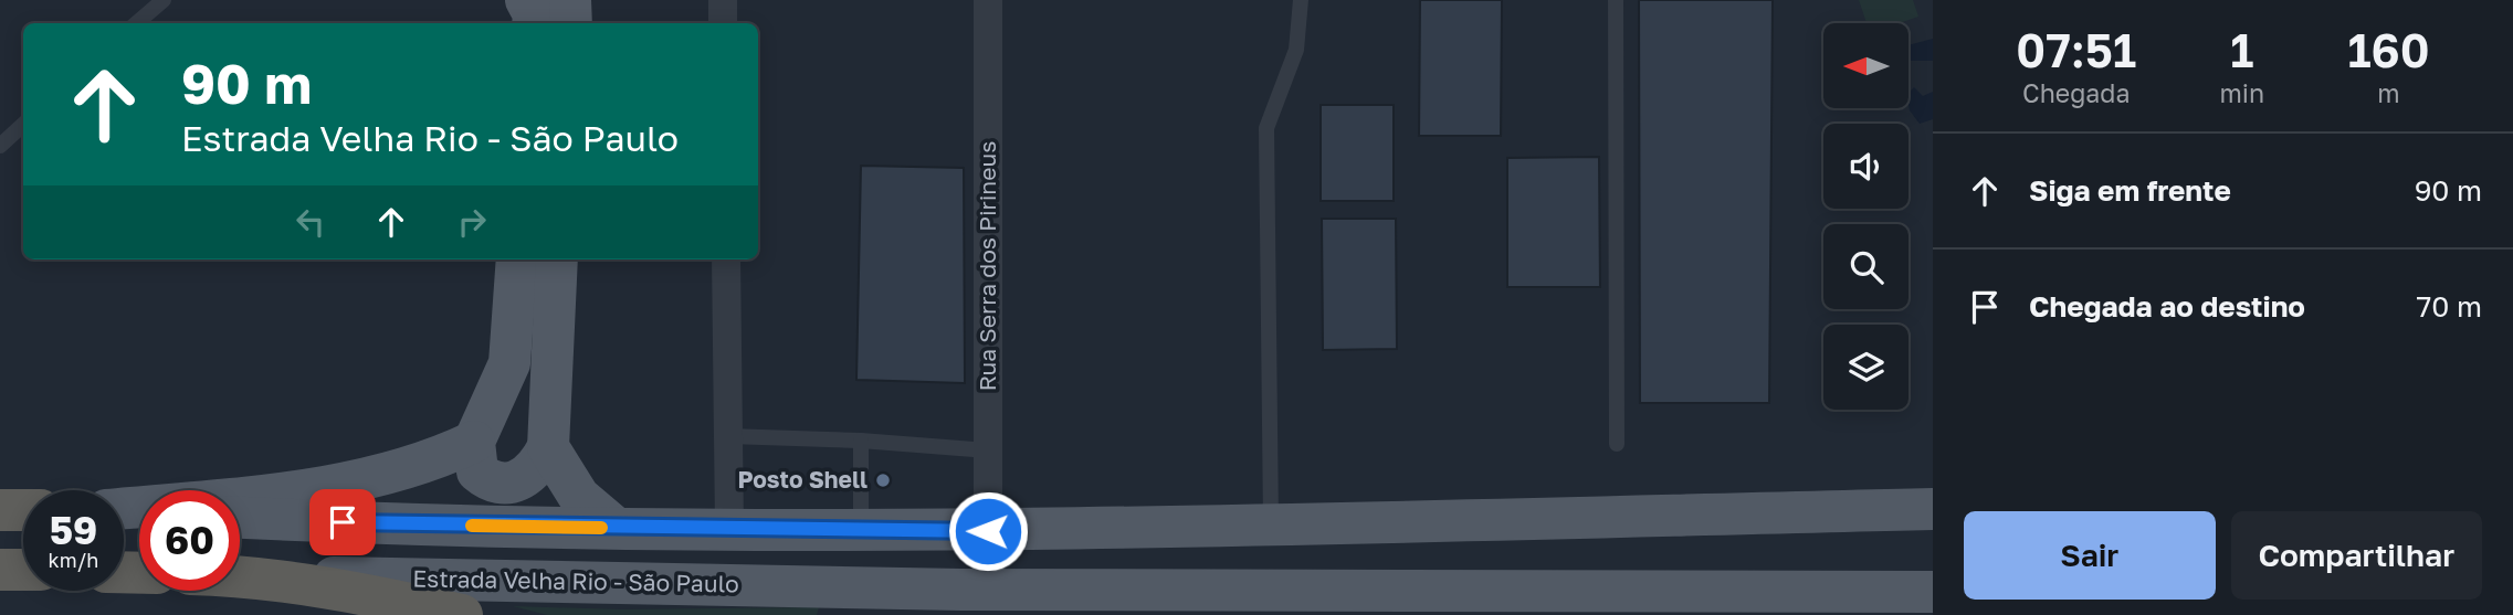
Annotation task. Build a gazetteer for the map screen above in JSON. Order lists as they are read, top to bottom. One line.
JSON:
{"streets":{"highway":["Estrada Velha Rio - São Paulo"],"street":["Rua Serra dos Pirineus"]},"places":["Posto Shell"],"north":"left","page":{"eta":["07:51","Chegada","1","min","160","m"],"turn":["90 m","Estrada Velha Rio - São Paulo"],"list":[{"name":"Siga em frente","value":"90 m"},{"name":"Chegada ao destino","value":"70 m"}],"speed":"59 km/h","limit":"60","buttons":["Sair","Compartilhar"]}}
